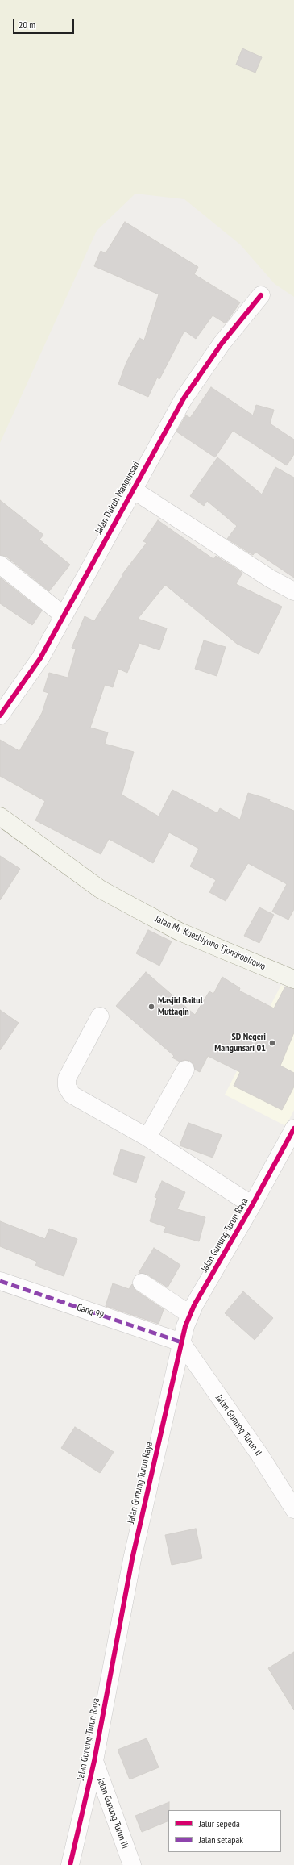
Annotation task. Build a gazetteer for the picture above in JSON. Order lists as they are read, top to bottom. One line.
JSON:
{"streets":{"main road":["Jalan Mr. Koesbiyono Tjondrobirowo"],"street":["Jalan Dukuh Mangunsari","Jalan Gunung Turun Raya","Gang 99","Jalan Gunung Turun II","Jalan Gunung Turun III"]},"crossings":[["Jalan Gunung Turun Raya","Gang 99"],["Jalan Gunung Turun Raya","Jalan Gunung Turun II"],["Jalan Gunung Turun Raya","Jalan Gunung Turun III"],["Gang 99","Jalan Gunung Turun II"]],"places":["Masjid Baitul Muttaqin","SD Negeri Mangunsari 01"],"legend":["Jalur sepeda","Jalan setapak"],"scale_bar":"20 m"}
